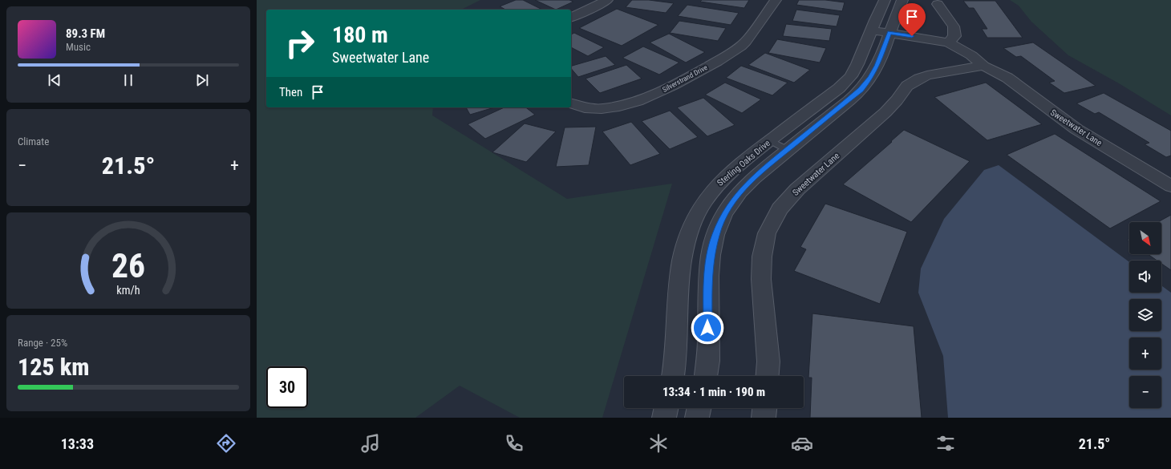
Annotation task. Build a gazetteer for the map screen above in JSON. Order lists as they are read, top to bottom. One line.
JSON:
{"streets":{"street":["Silverstrand Drive","Sweetwater Lane","Sterling Oaks Drive"]},"crossings":[["Sweetwater Lane","Sterling Oaks Drive"]],"north":"bottom right","page":{"turn":["180 m","Sweetwater Lane"],"song":["89.3 FM","Music"],"then":"Then","tile":["Climate",["Range · 25%","125 km"]],"heat":["−","21.5°","+"],"map_buttons":["+","−"],"limit":"30","trip":"13:34 · 1 min · 190 m","tabs":["13:33","21.5°"],"gauge":["26","km/h"]}}
